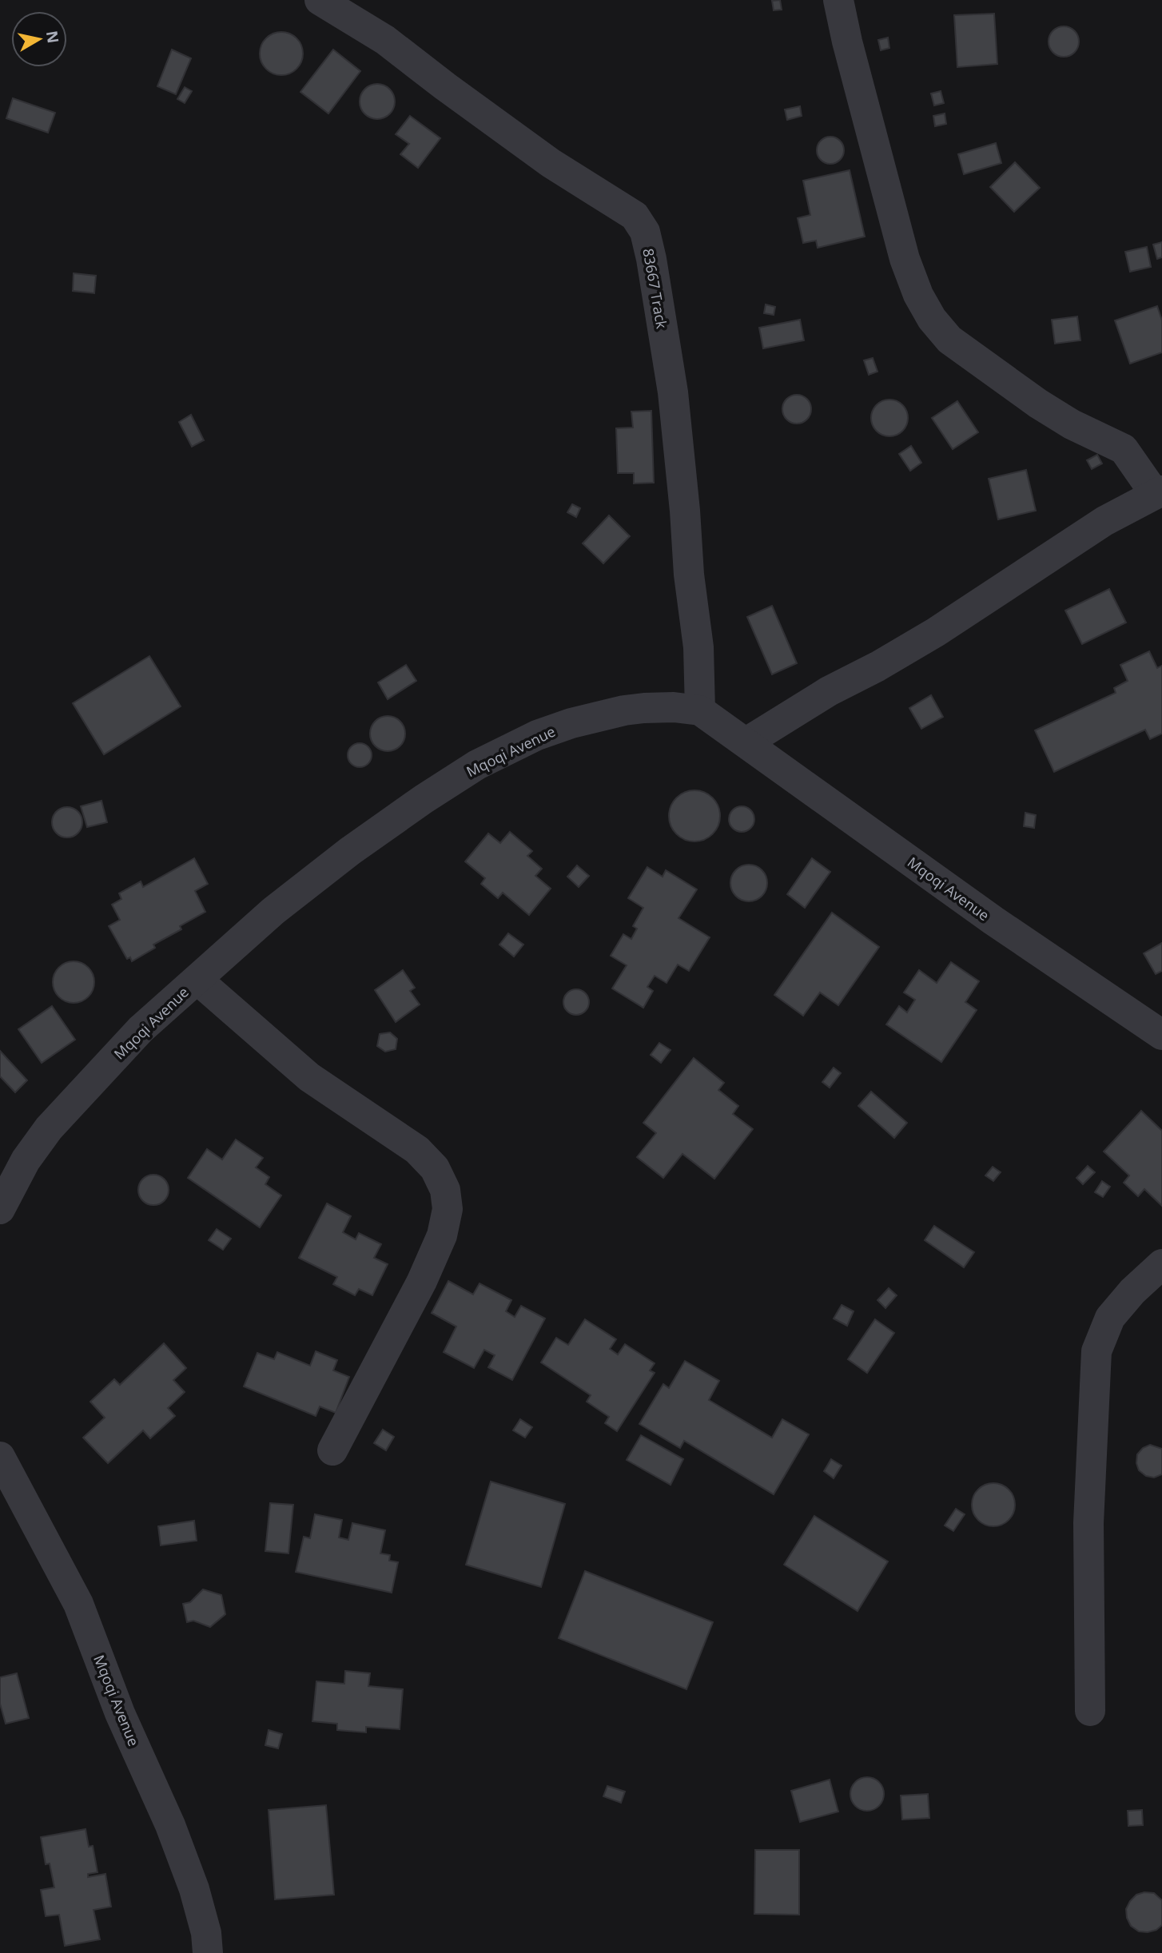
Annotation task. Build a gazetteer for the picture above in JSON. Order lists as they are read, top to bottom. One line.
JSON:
{"streets":{"street":["83667 Track","Mqoqi Avenue"]},"crossings":[["83667 Track","Mqoqi Avenue"]],"north":"right"}
